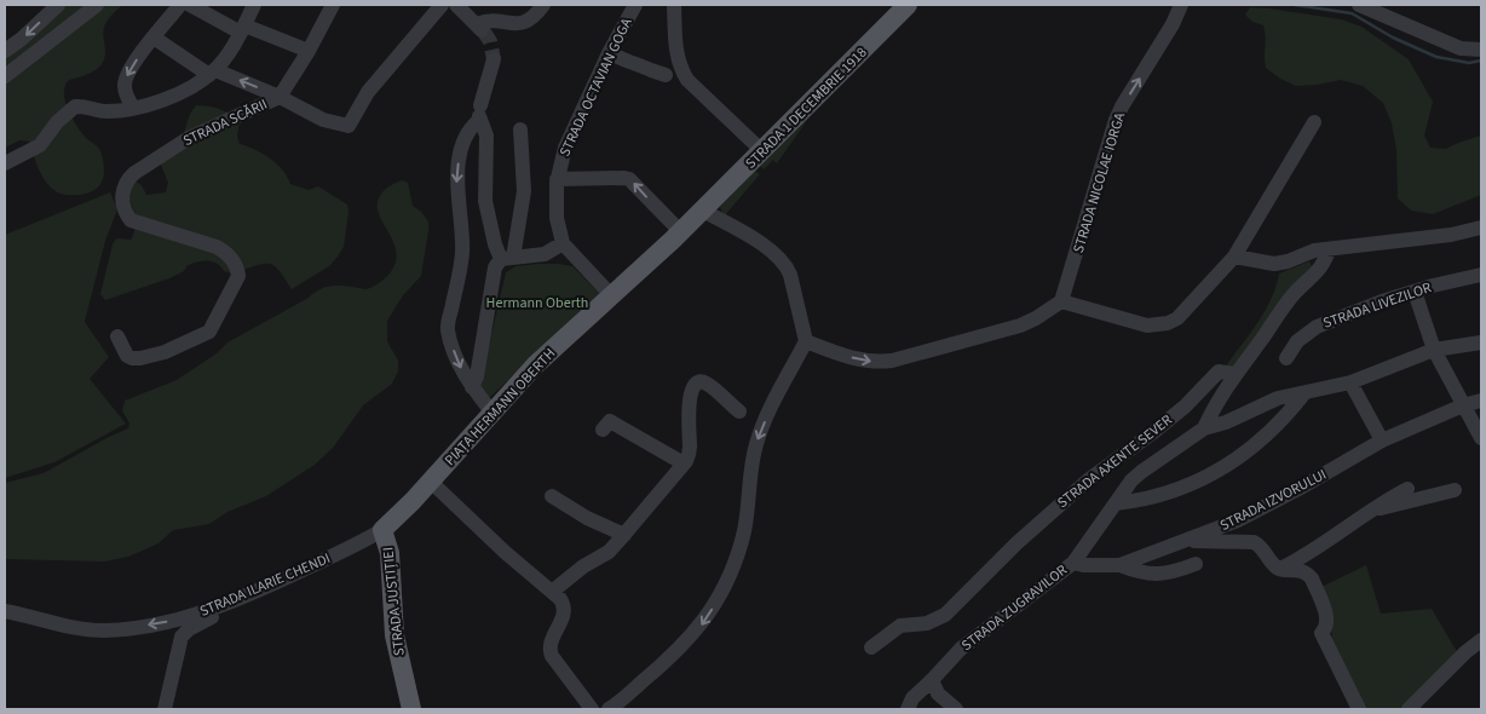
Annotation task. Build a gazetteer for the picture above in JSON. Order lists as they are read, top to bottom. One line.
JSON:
{"streets":{"main road":["STRADA 1 DECEMBRIE 1918","PIAȚA HERMANN OBERTH","STRADA ILARIE CHENDI","STRADA JUSTIȚIEI"],"street":["STRADA OCTAVIAN GOGA","STRADA SCĂRII","STRADA NICOLAE IORGA","STRADA LIVEZILOR","STRADA AXENTE SEVER","STRADA IZVORULUI","STRADA ZUGRAVILOR"]},"crossings":[["STRADA 1 DECEMBRIE 1918","PIAȚA HERMANN OBERTH"],["PIAȚA HERMANN OBERTH","STRADA ILARIE CHENDI"],["STRADA AXENTE SEVER","STRADA ZUGRAVILOR"],["STRADA IZVORULUI","STRADA ZUGRAVILOR"],["STRADA ILARIE CHENDI","STRADA JUSTIȚIEI"]],"one_way":["STRADA NICOLAE IORGA","STRADA ILARIE CHENDI"],"parks":["Hermann Oberth"]}
